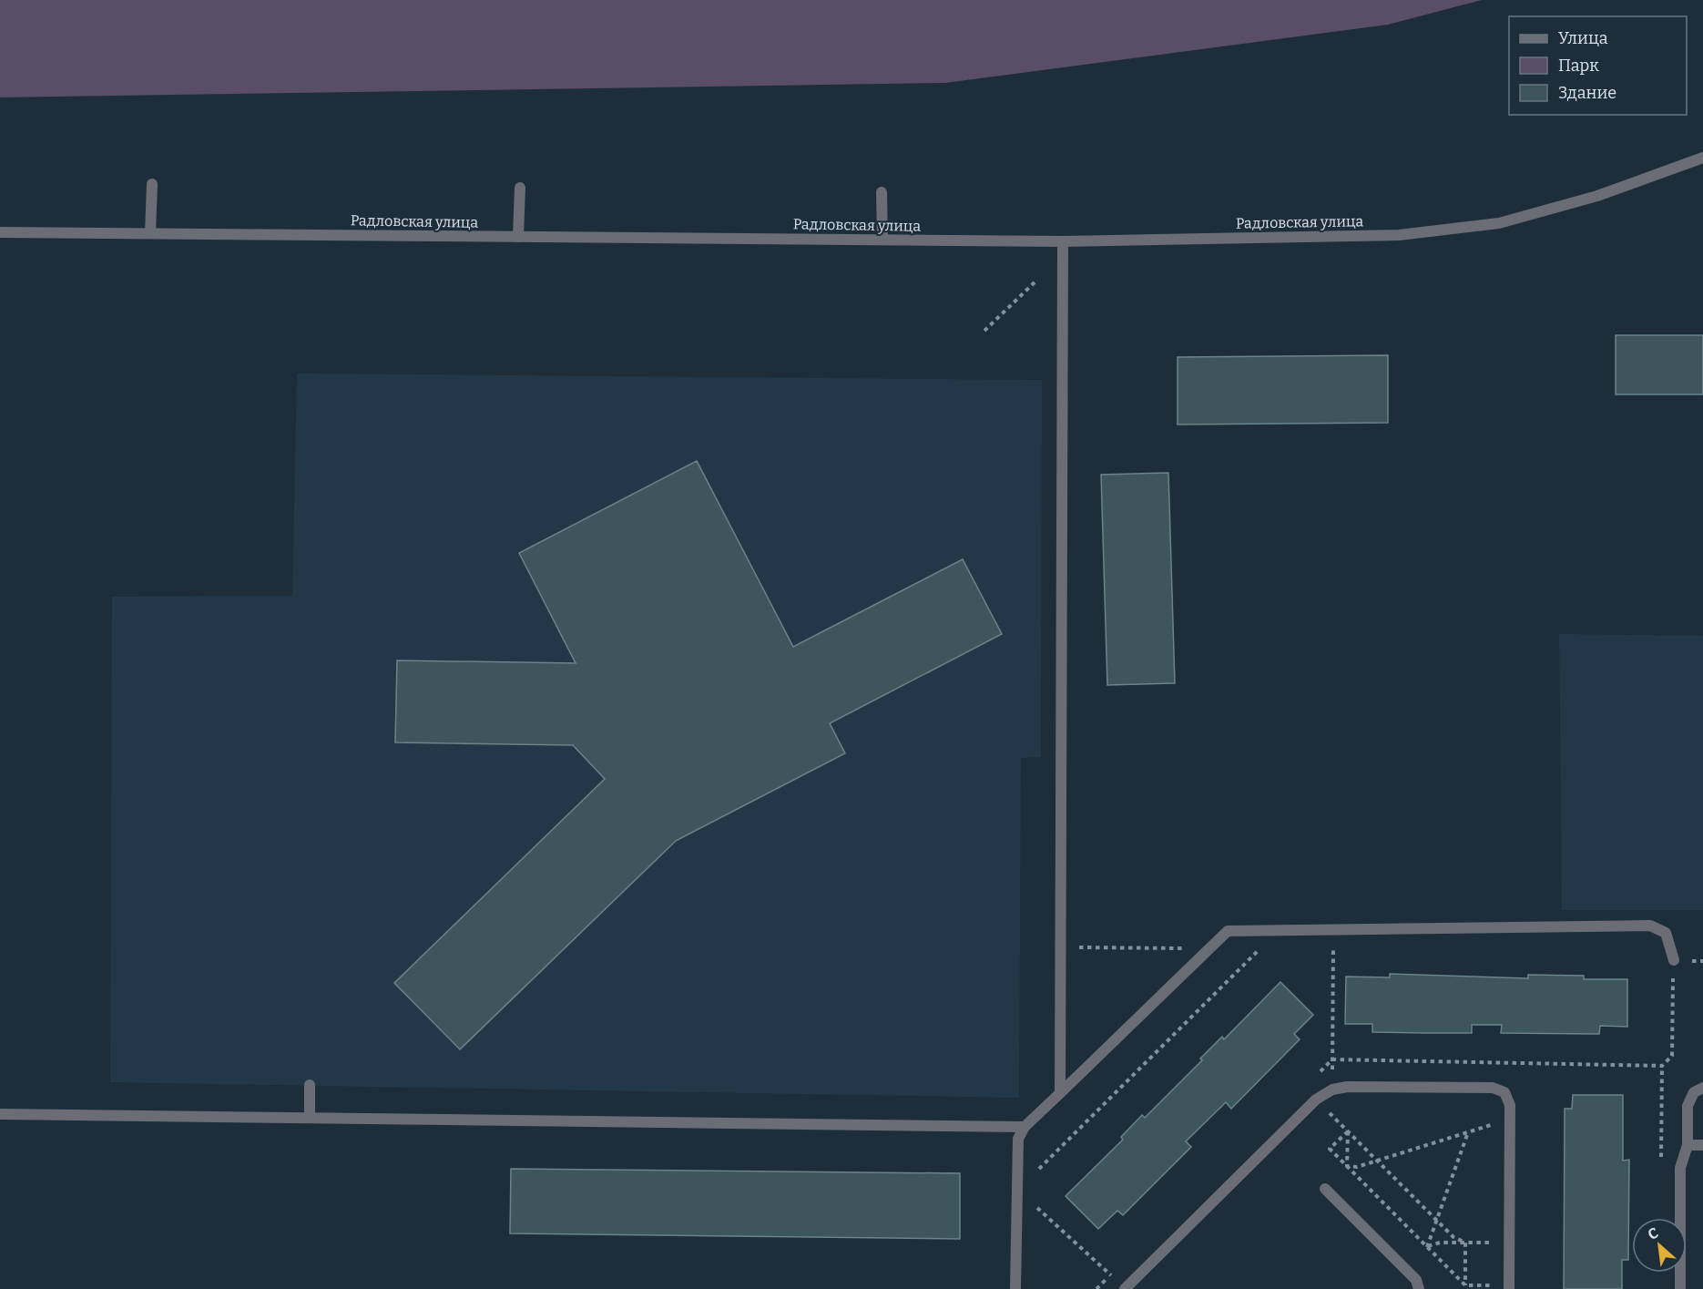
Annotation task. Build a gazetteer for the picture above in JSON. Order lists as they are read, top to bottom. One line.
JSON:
{"streets":{"street":["Радловская улица"]},"legend":["Улица","Парк","Здание"],"north":"top left"}
